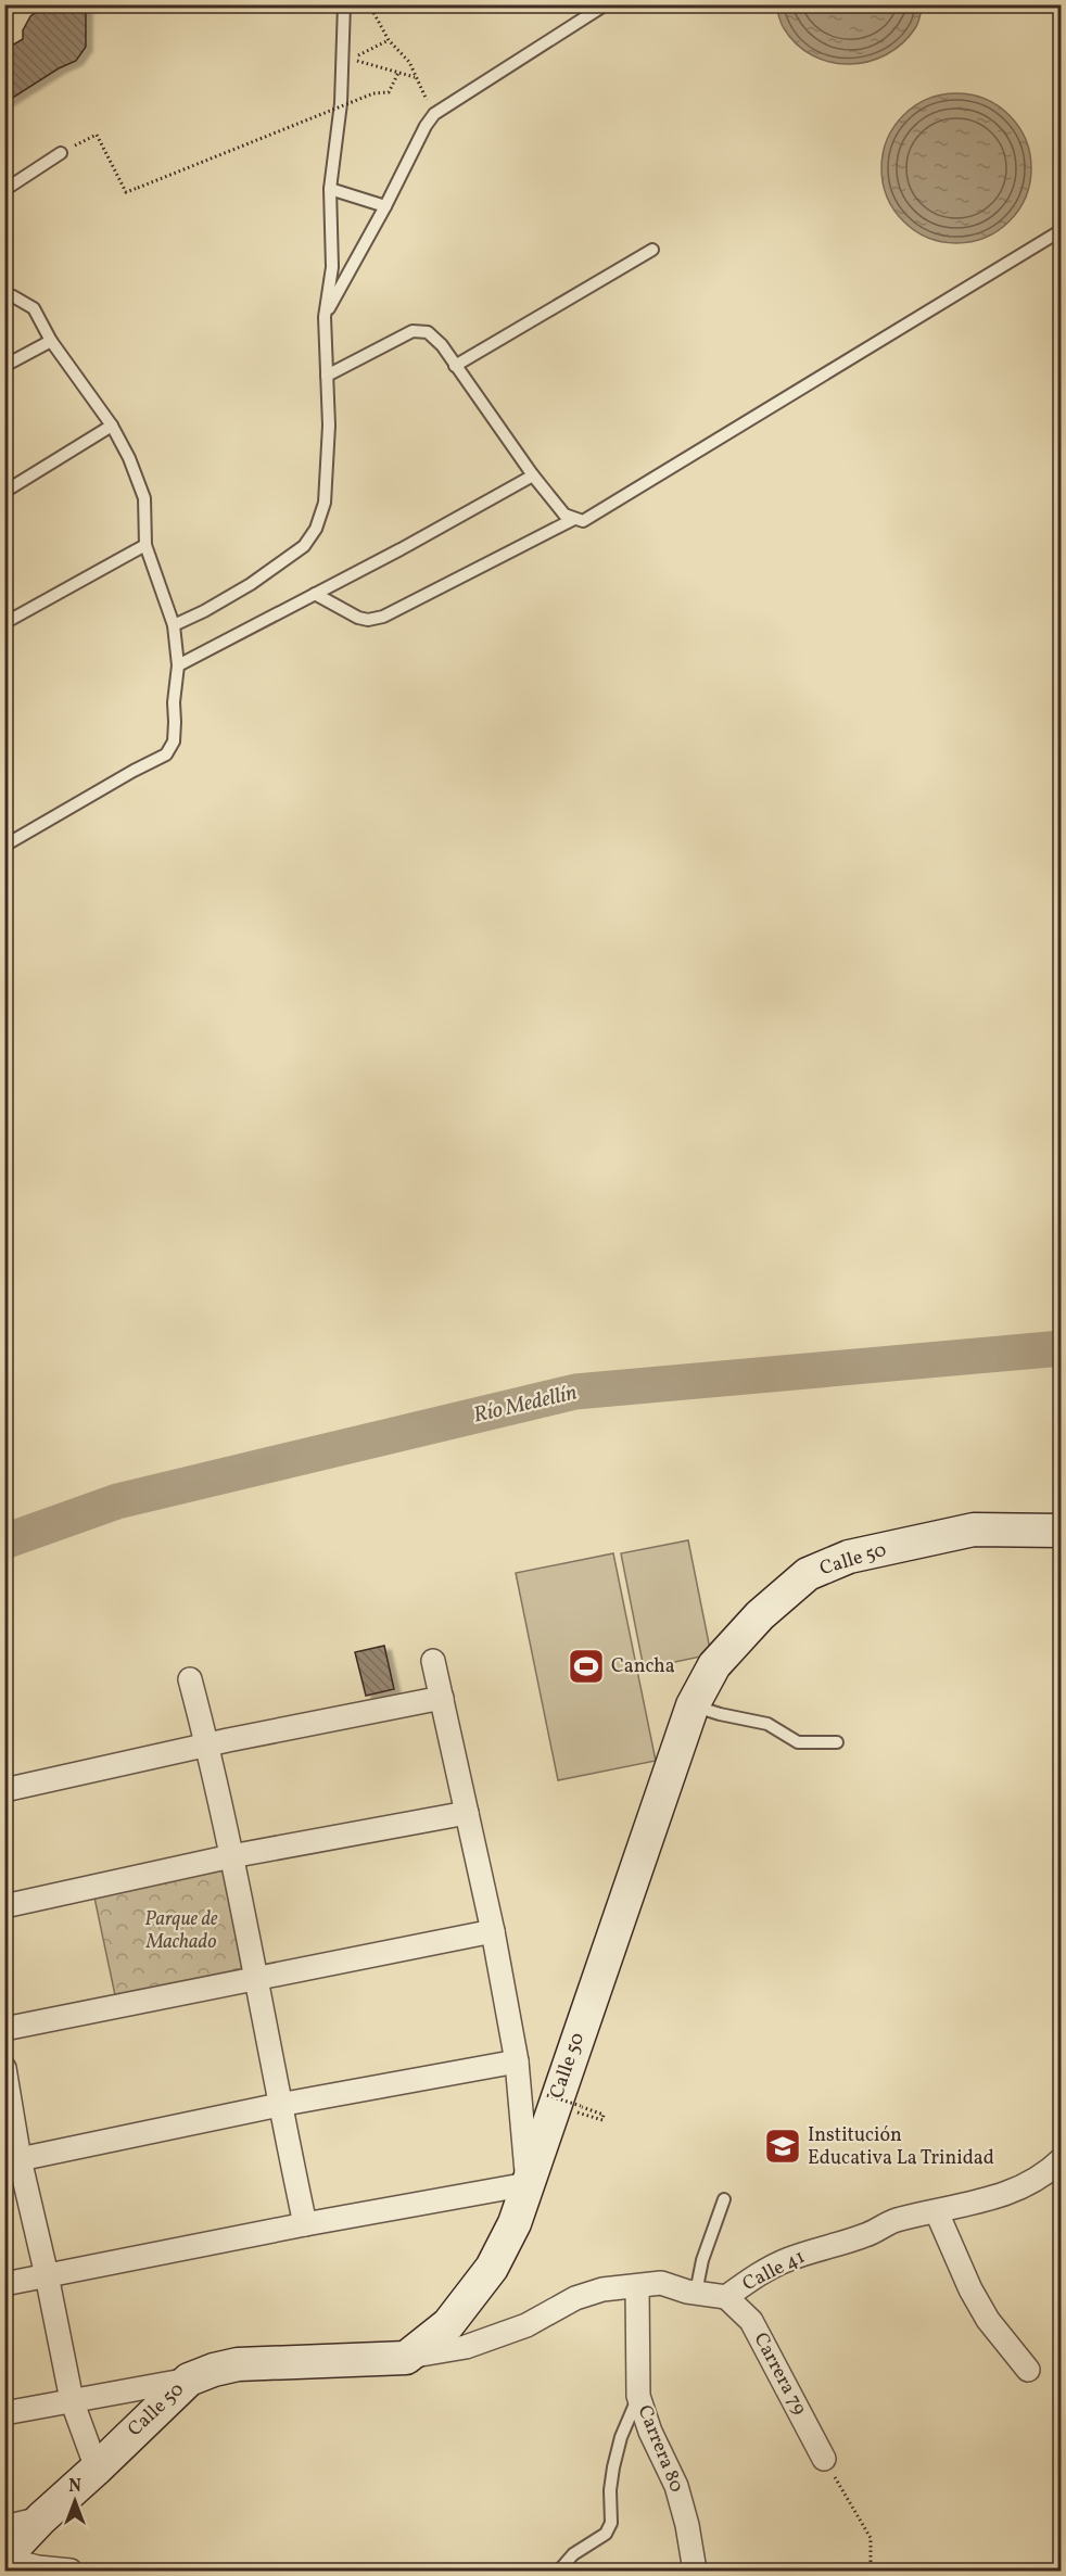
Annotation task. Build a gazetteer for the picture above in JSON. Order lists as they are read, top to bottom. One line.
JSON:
{"streets":{"main road":["Calle 50"],"street":["Calle 41","Carrera 79","Carrera 80"]},"crossings":[["Calle 50","Calle 41"],["Calle 41","Carrera 79"],["Calle 41","Carrera 80"]],"water":["Río Medellín"],"parks":["Parque de Machado"],"places":{"sports":["Cancha"],"school or university":["Institución Educativa La Trinidad"]},"north":"top"}
